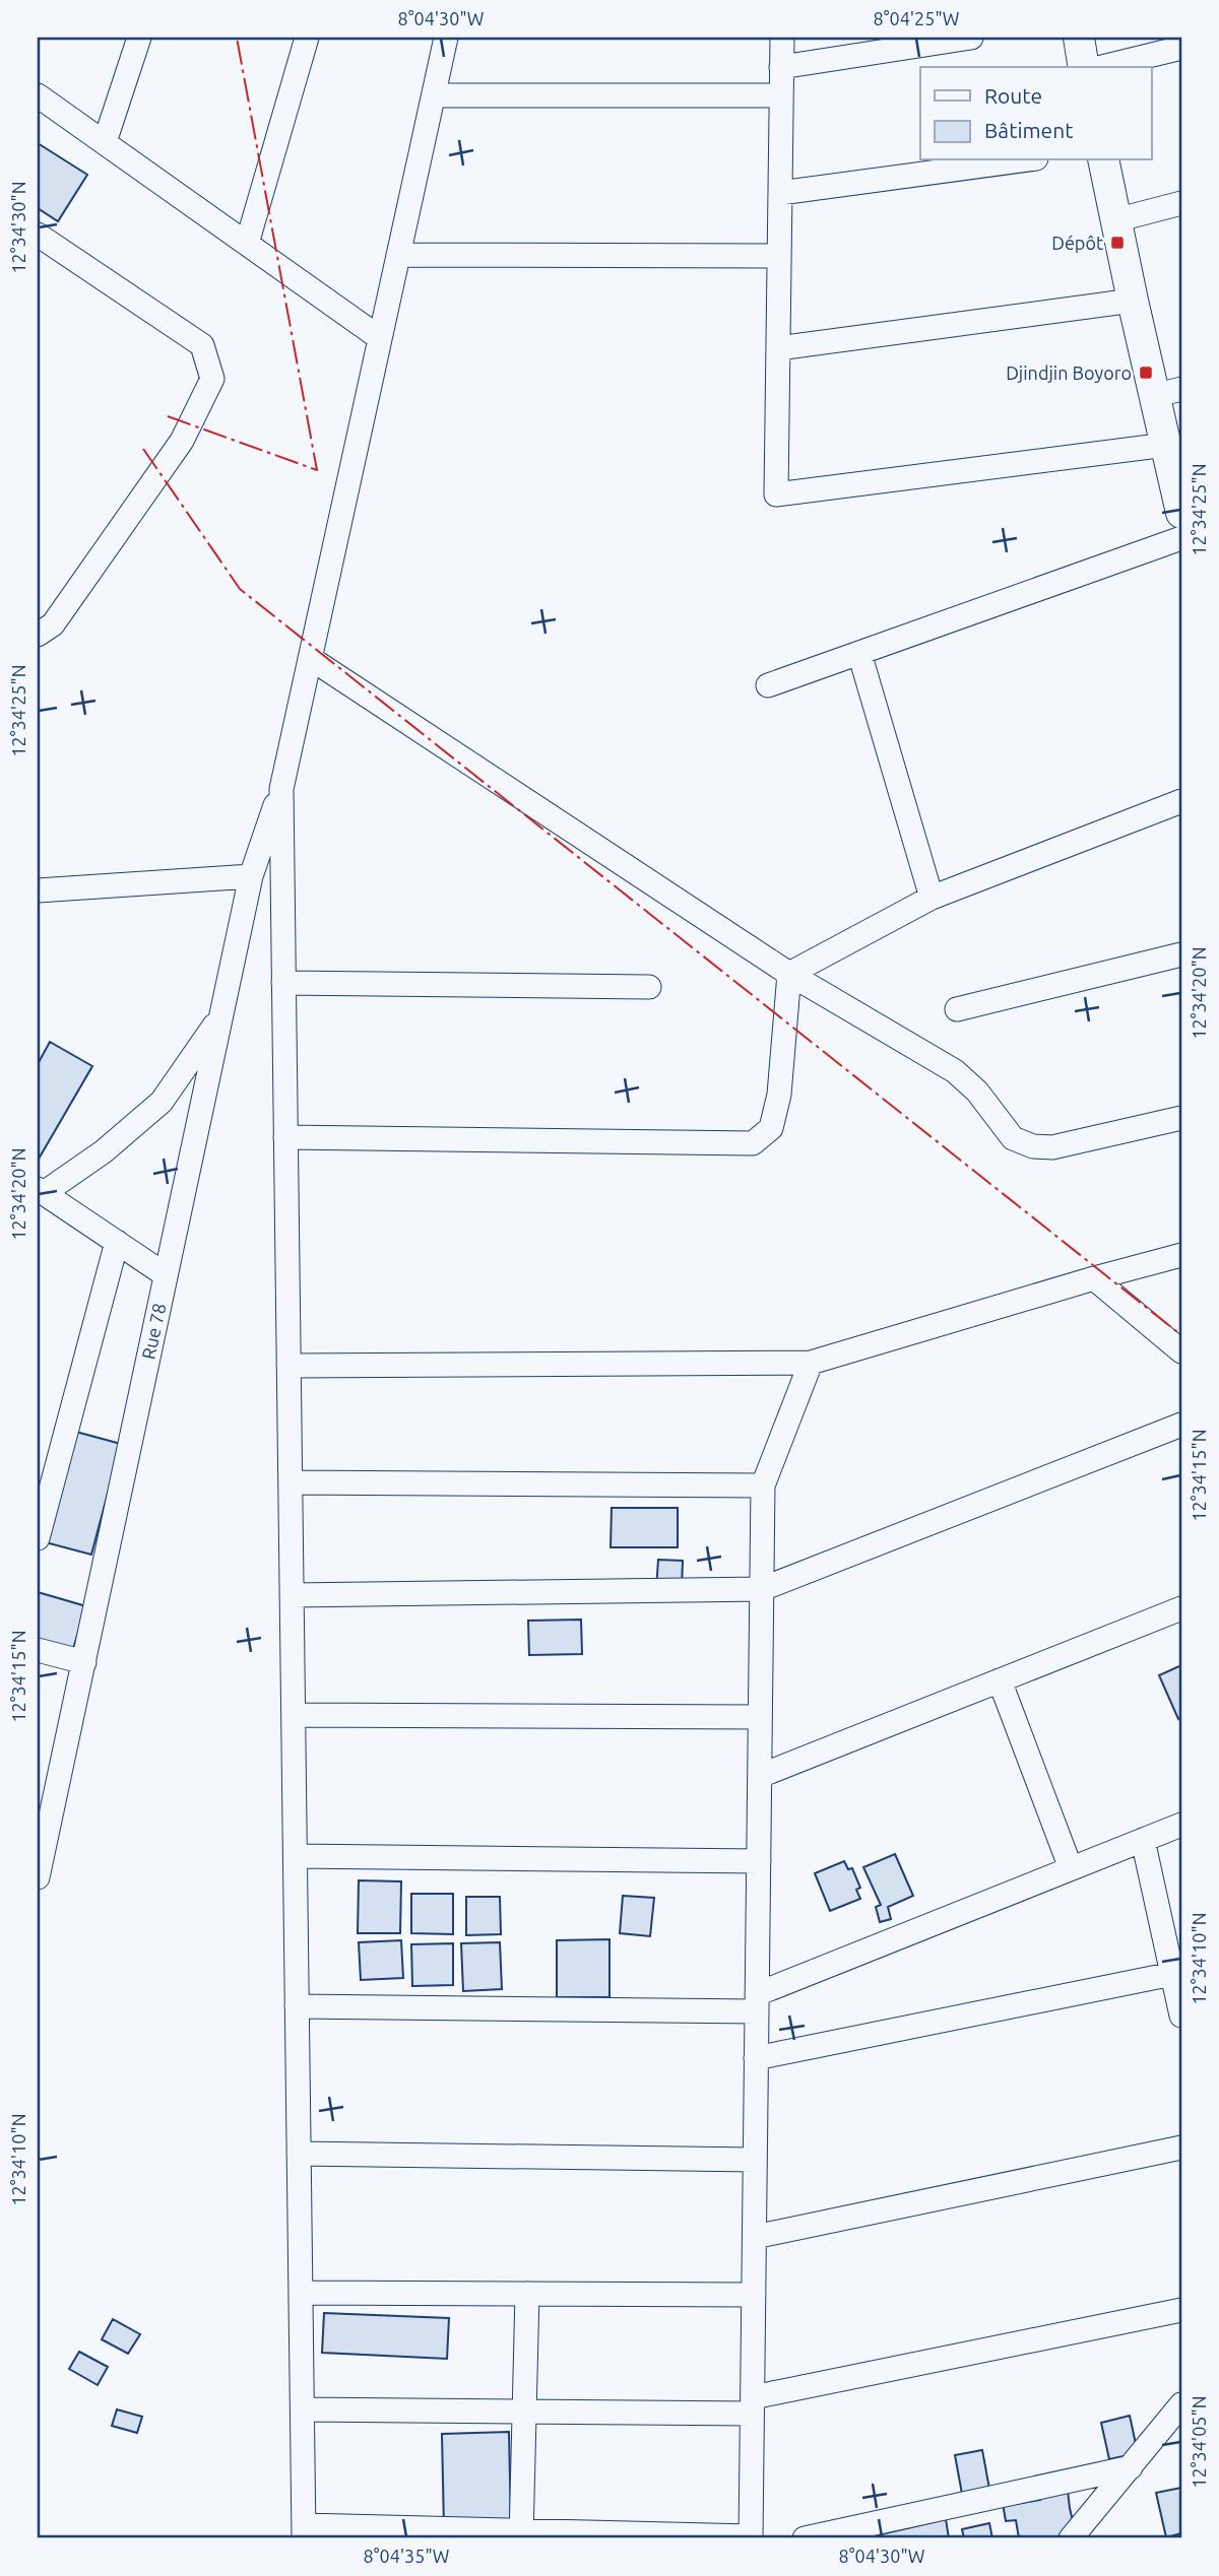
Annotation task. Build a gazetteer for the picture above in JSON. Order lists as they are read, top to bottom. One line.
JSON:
{"streets":{"street":["Rue 78"]},"places":{"transit":["Dépôt","Djindjin Boyoro"]},"legend":["Route","Bâtiment"],"coordinates":["8°04'30\"W","8°04'25\"W","12°34'30\"N","12°34'25\"N","12°34'20\"N","12°34'15\"N","12°34'10\"N","12°34'05\"N","8°04'35\"W"]}
